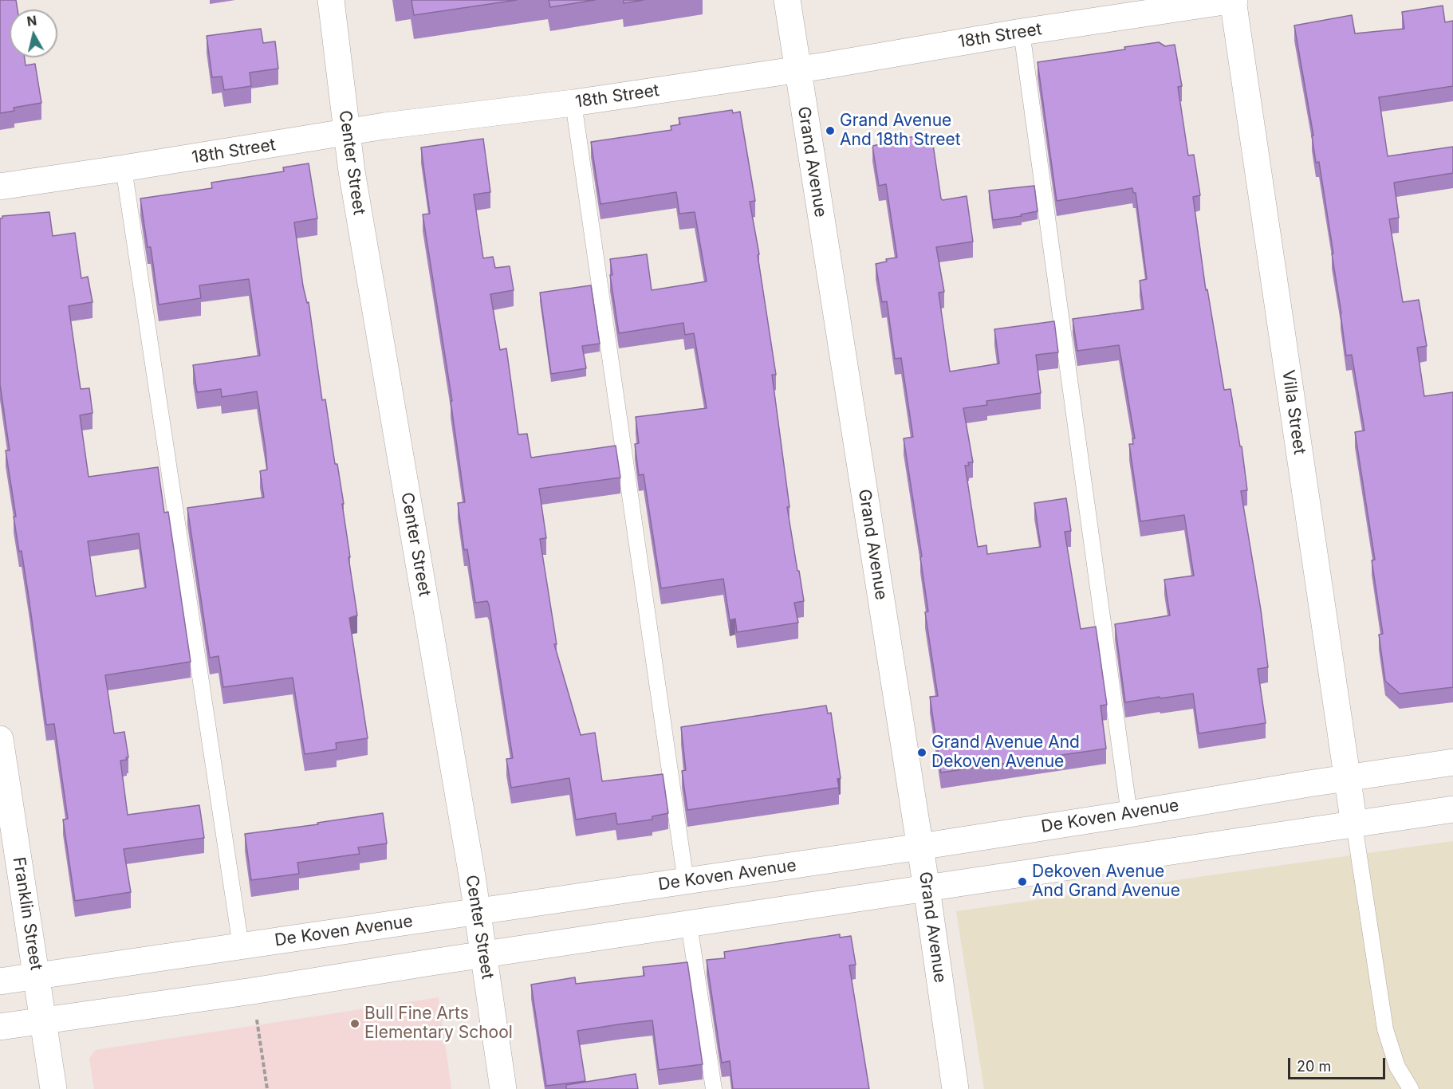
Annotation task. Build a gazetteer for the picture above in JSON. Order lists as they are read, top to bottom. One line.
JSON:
{"streets":{"street":["18th Street","Grand Avenue","Center Street","Villa Street","De Koven Avenue","Franklin Street"]},"crossings":[["18th Street","Grand Avenue"],["18th Street","Center Street"],["18th Street","Villa Street"],["Grand Avenue","De Koven Avenue"],["Center Street","De Koven Avenue"],["Villa Street","De Koven Avenue"],["De Koven Avenue","Franklin Street"]],"places":["Grand Avenue And 18th Street","Grand Avenue And Dekoven Avenue","Dekoven Avenue And Grand Avenue","Bull Fine Arts Elementary School"],"scale_bar":"20 m","north":"top"}
